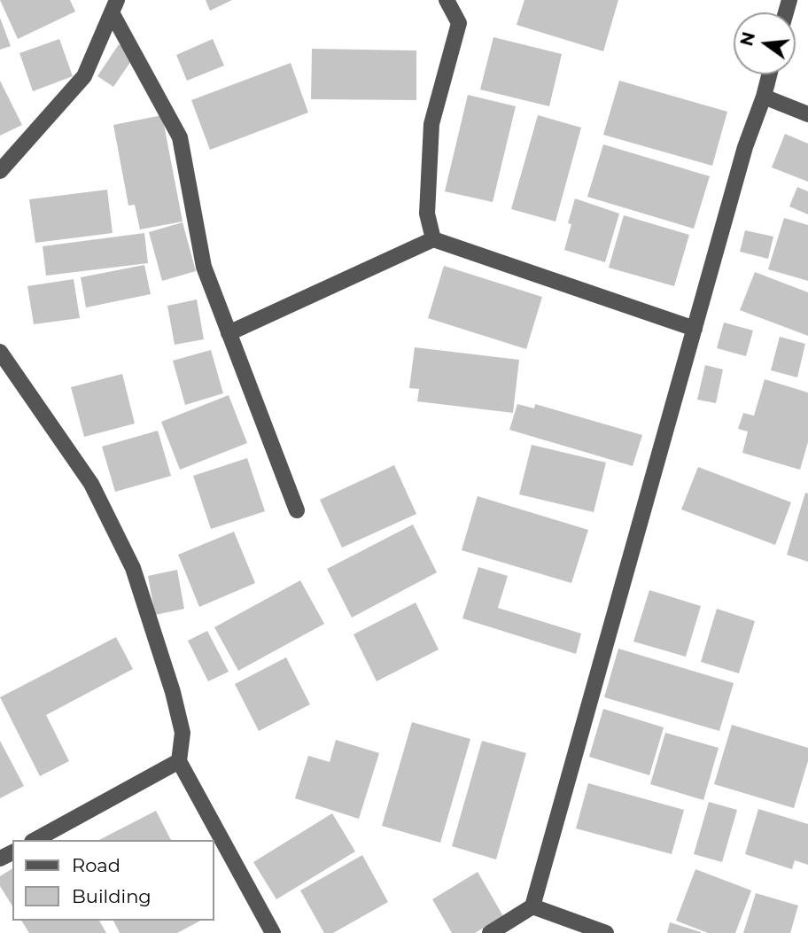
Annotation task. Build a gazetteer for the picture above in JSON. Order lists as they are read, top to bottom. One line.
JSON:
{"legend":["Road","Building"],"north":"left"}
